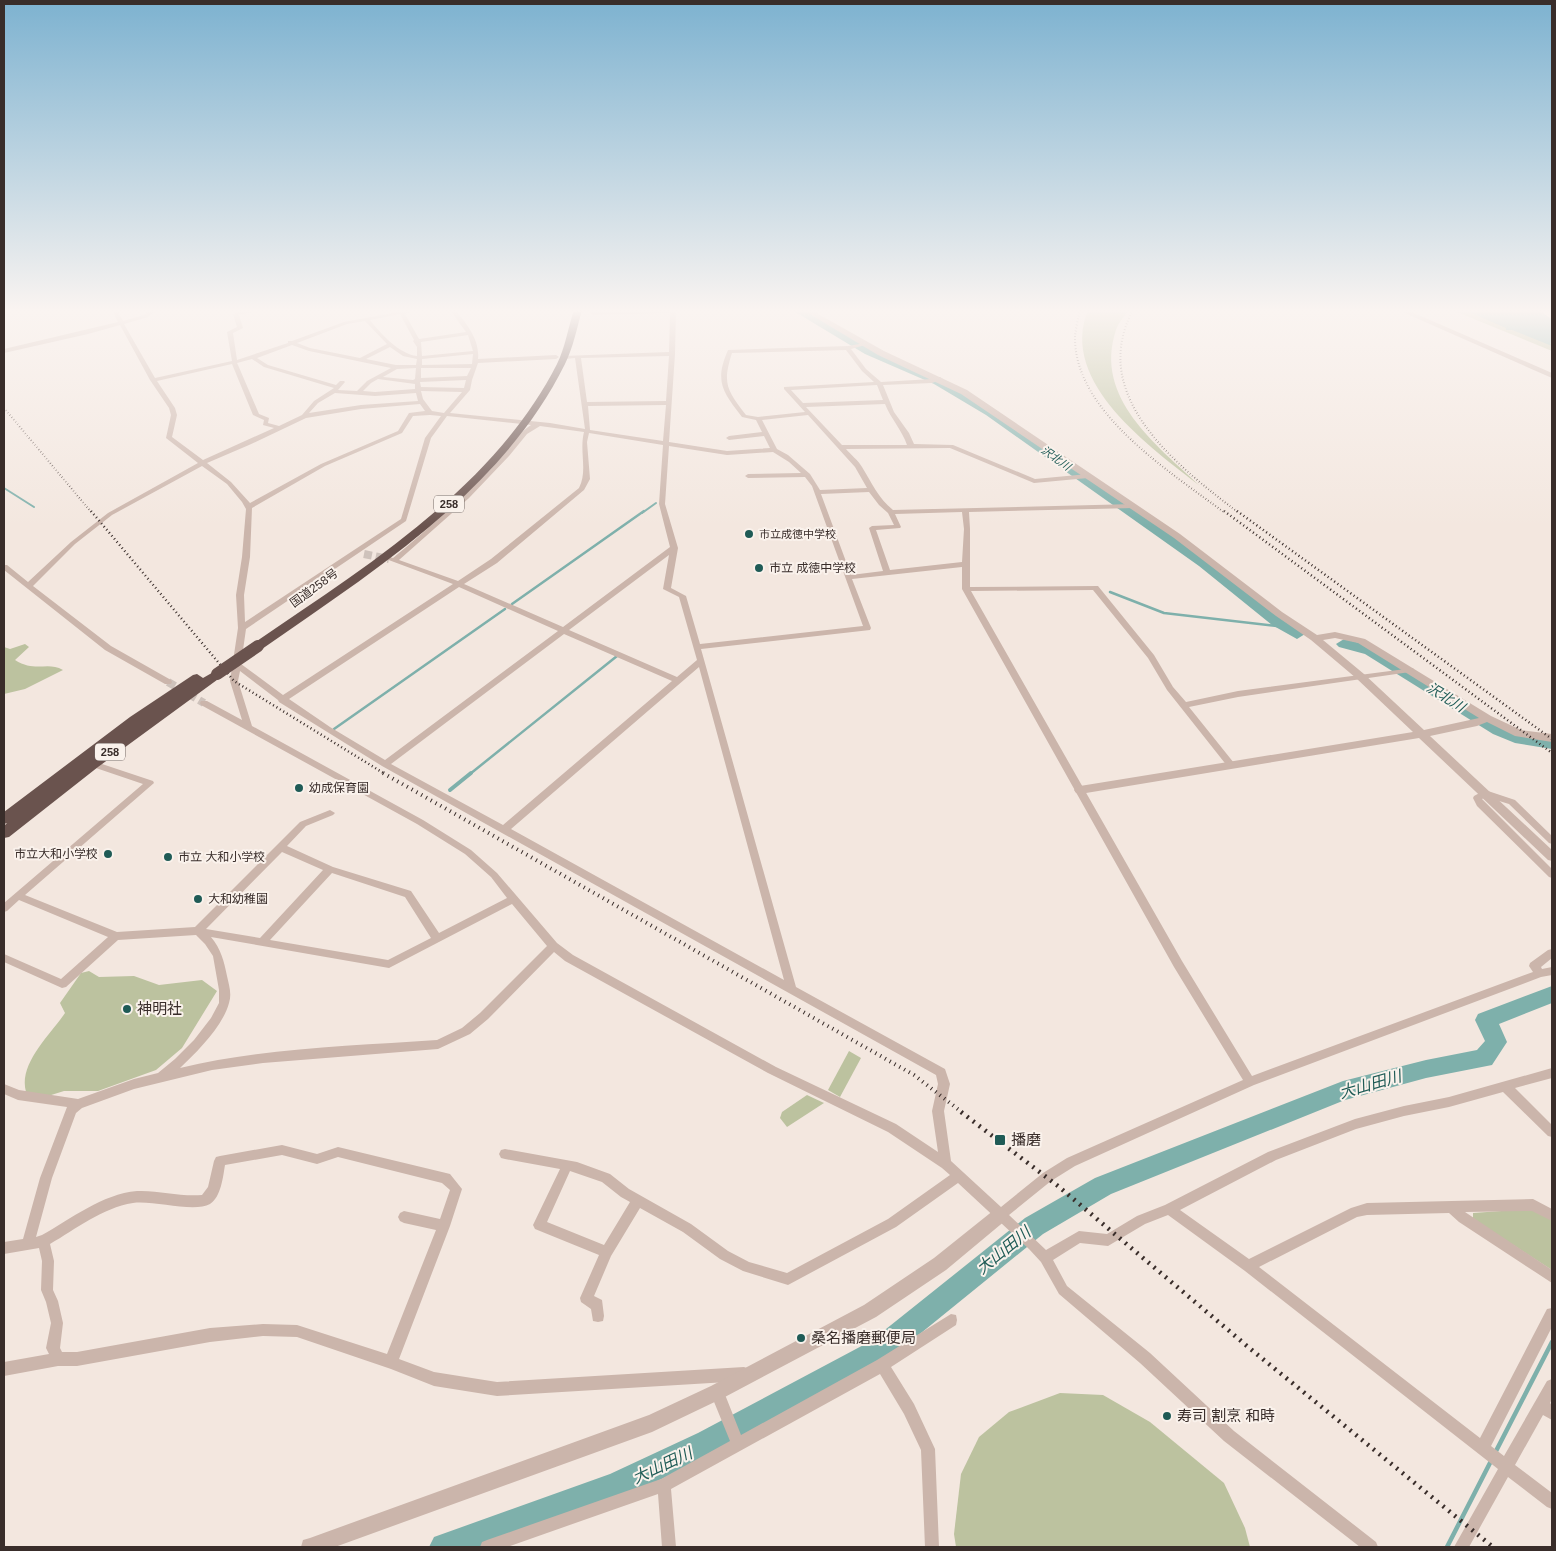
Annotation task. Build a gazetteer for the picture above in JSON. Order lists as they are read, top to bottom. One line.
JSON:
{"streets":{"highway":["258","国道258号"]},"water":["沢北川","大山田川"],"places":{"other":["市立成徳中学校","市立 成徳中学校","幼成保育園","市立大和小学校","市立 大和小学校","大和幼稚園","神明社","桑名播磨郵便局","寿司 割烹 和時"],"transit":["播磨"]}}
